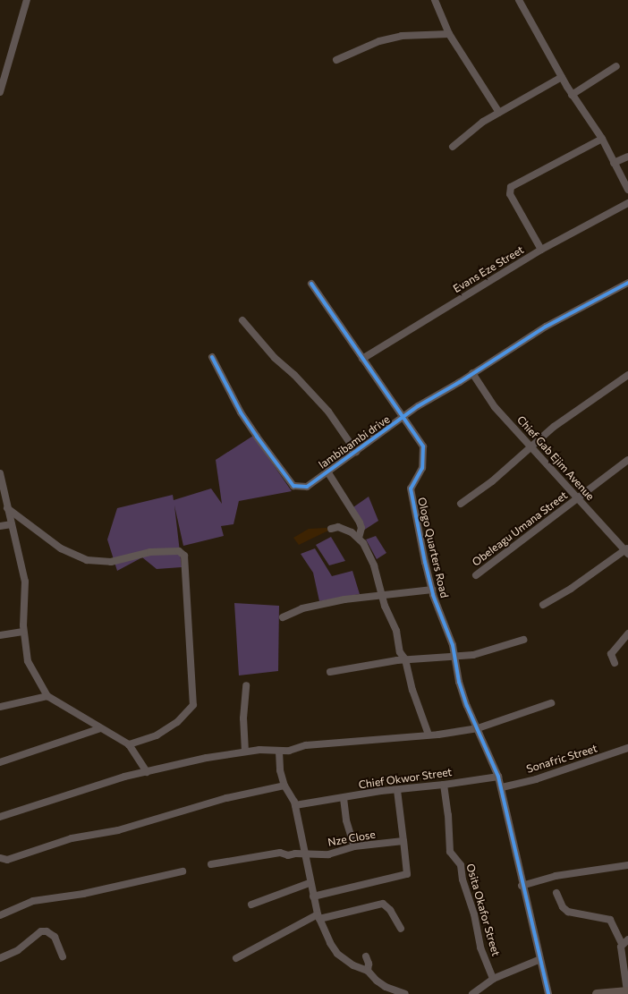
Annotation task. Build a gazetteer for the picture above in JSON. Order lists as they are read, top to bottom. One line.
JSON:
{"streets":{"street":["Evans Eze Street","lambibambi drive","Chief Gab Ejim Avenue","Obeleagu Umana Street","Ologo Quarters Road","Sonafric Street","Chief Okwor Street","Nze Close","Osita Okafor Street"]},"crossings":[["Evans Eze Street","Ologo Quarters Road"],["lambibambi drive","Chief Gab Ejim Avenue"],["lambibambi drive","Ologo Quarters Road"],["Chief Gab Ejim Avenue","Obeleagu Umana Street"],["Ologo Quarters Road","Sonafric Street"],["Ologo Quarters Road","Chief Okwor Street"],["Chief Okwor Street","Osita Okafor Street"]]}
